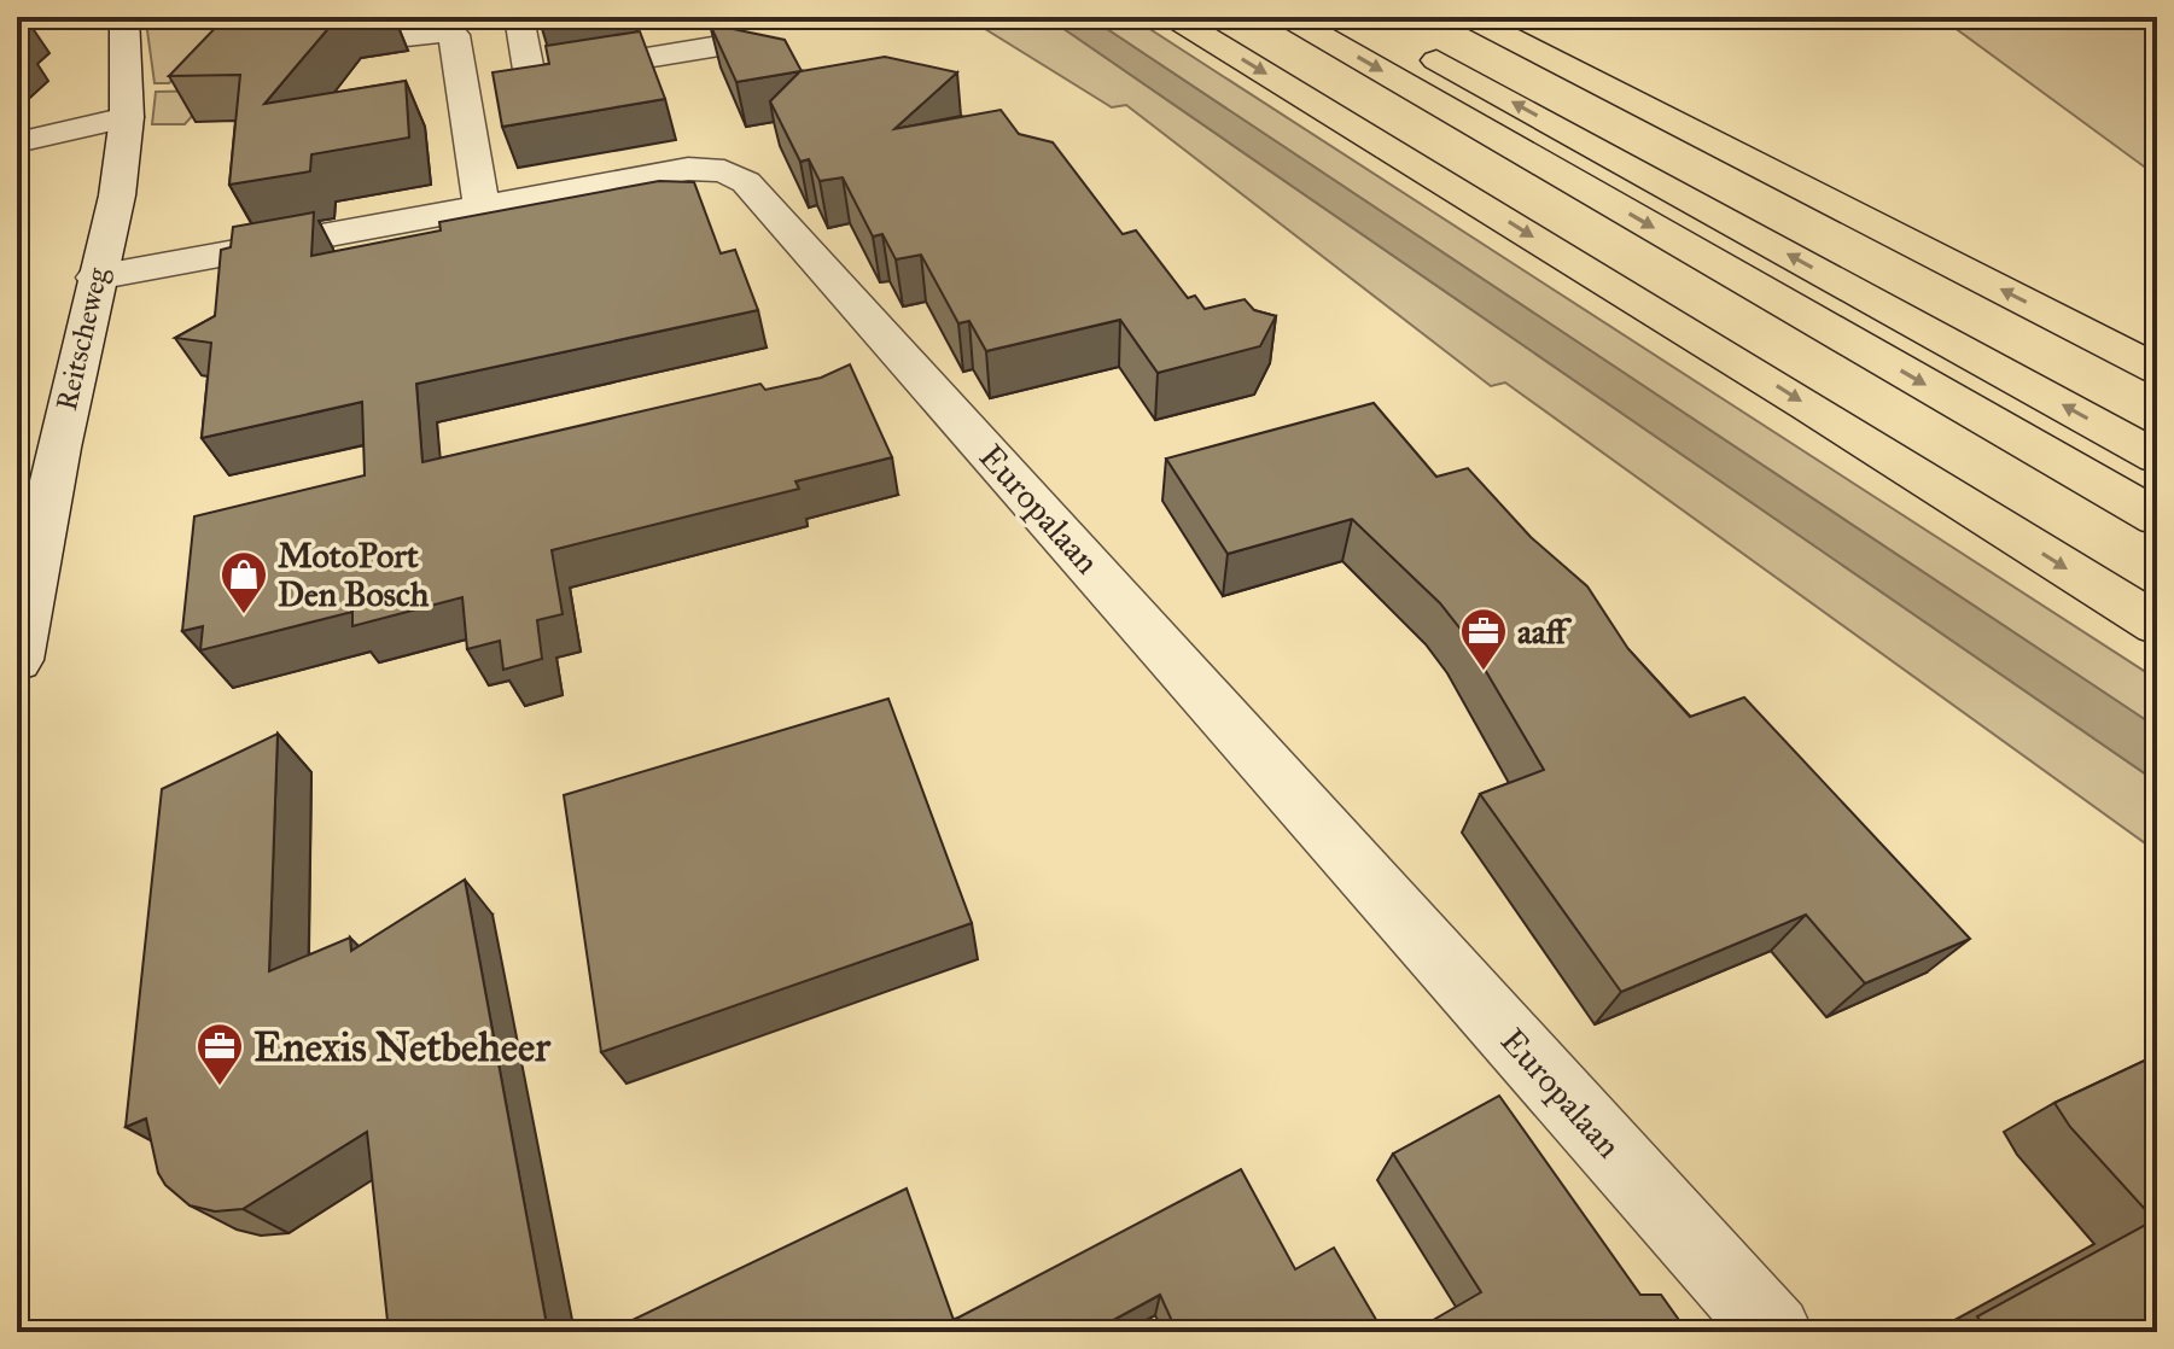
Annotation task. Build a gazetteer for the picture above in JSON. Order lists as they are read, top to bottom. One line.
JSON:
{"streets":{"street":["Reitscheweg","Europalaan"]},"crossings":[["Reitscheweg","Europalaan"]],"places":{"shop":["MotoPort Den Bosch"],"office":["aaff","Enexis Netbeheer"]}}
